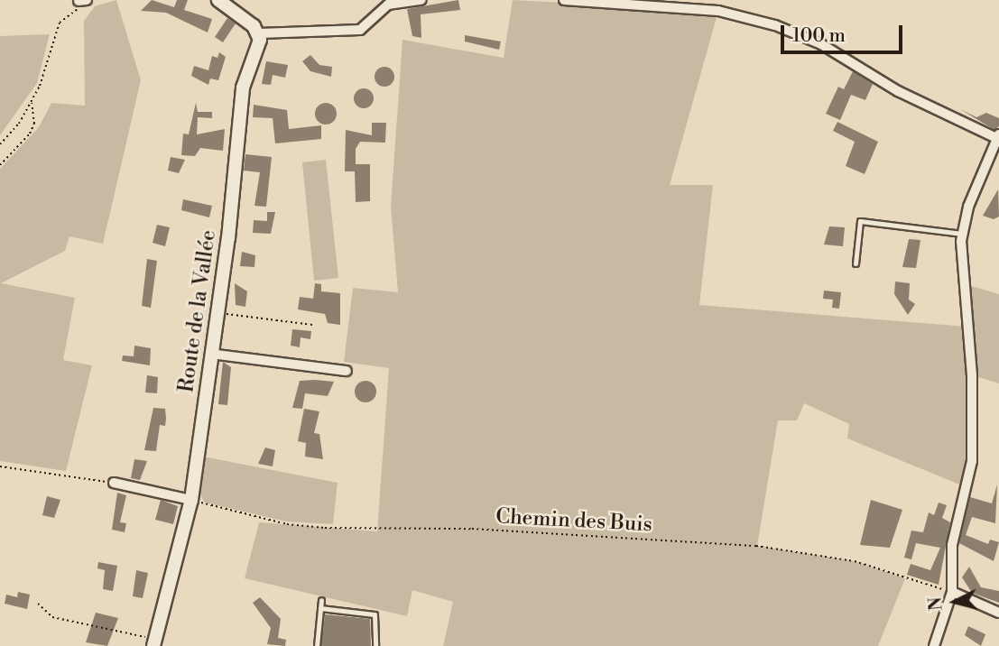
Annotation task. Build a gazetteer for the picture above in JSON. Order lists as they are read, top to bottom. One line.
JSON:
{"streets":{"street":["Route de la Vallée"],"path":["Chemin des Buis"]},"crossings":[["Route de la Vallée","Chemin des Buis"]],"scale_bar":"100 m","north":"left"}
